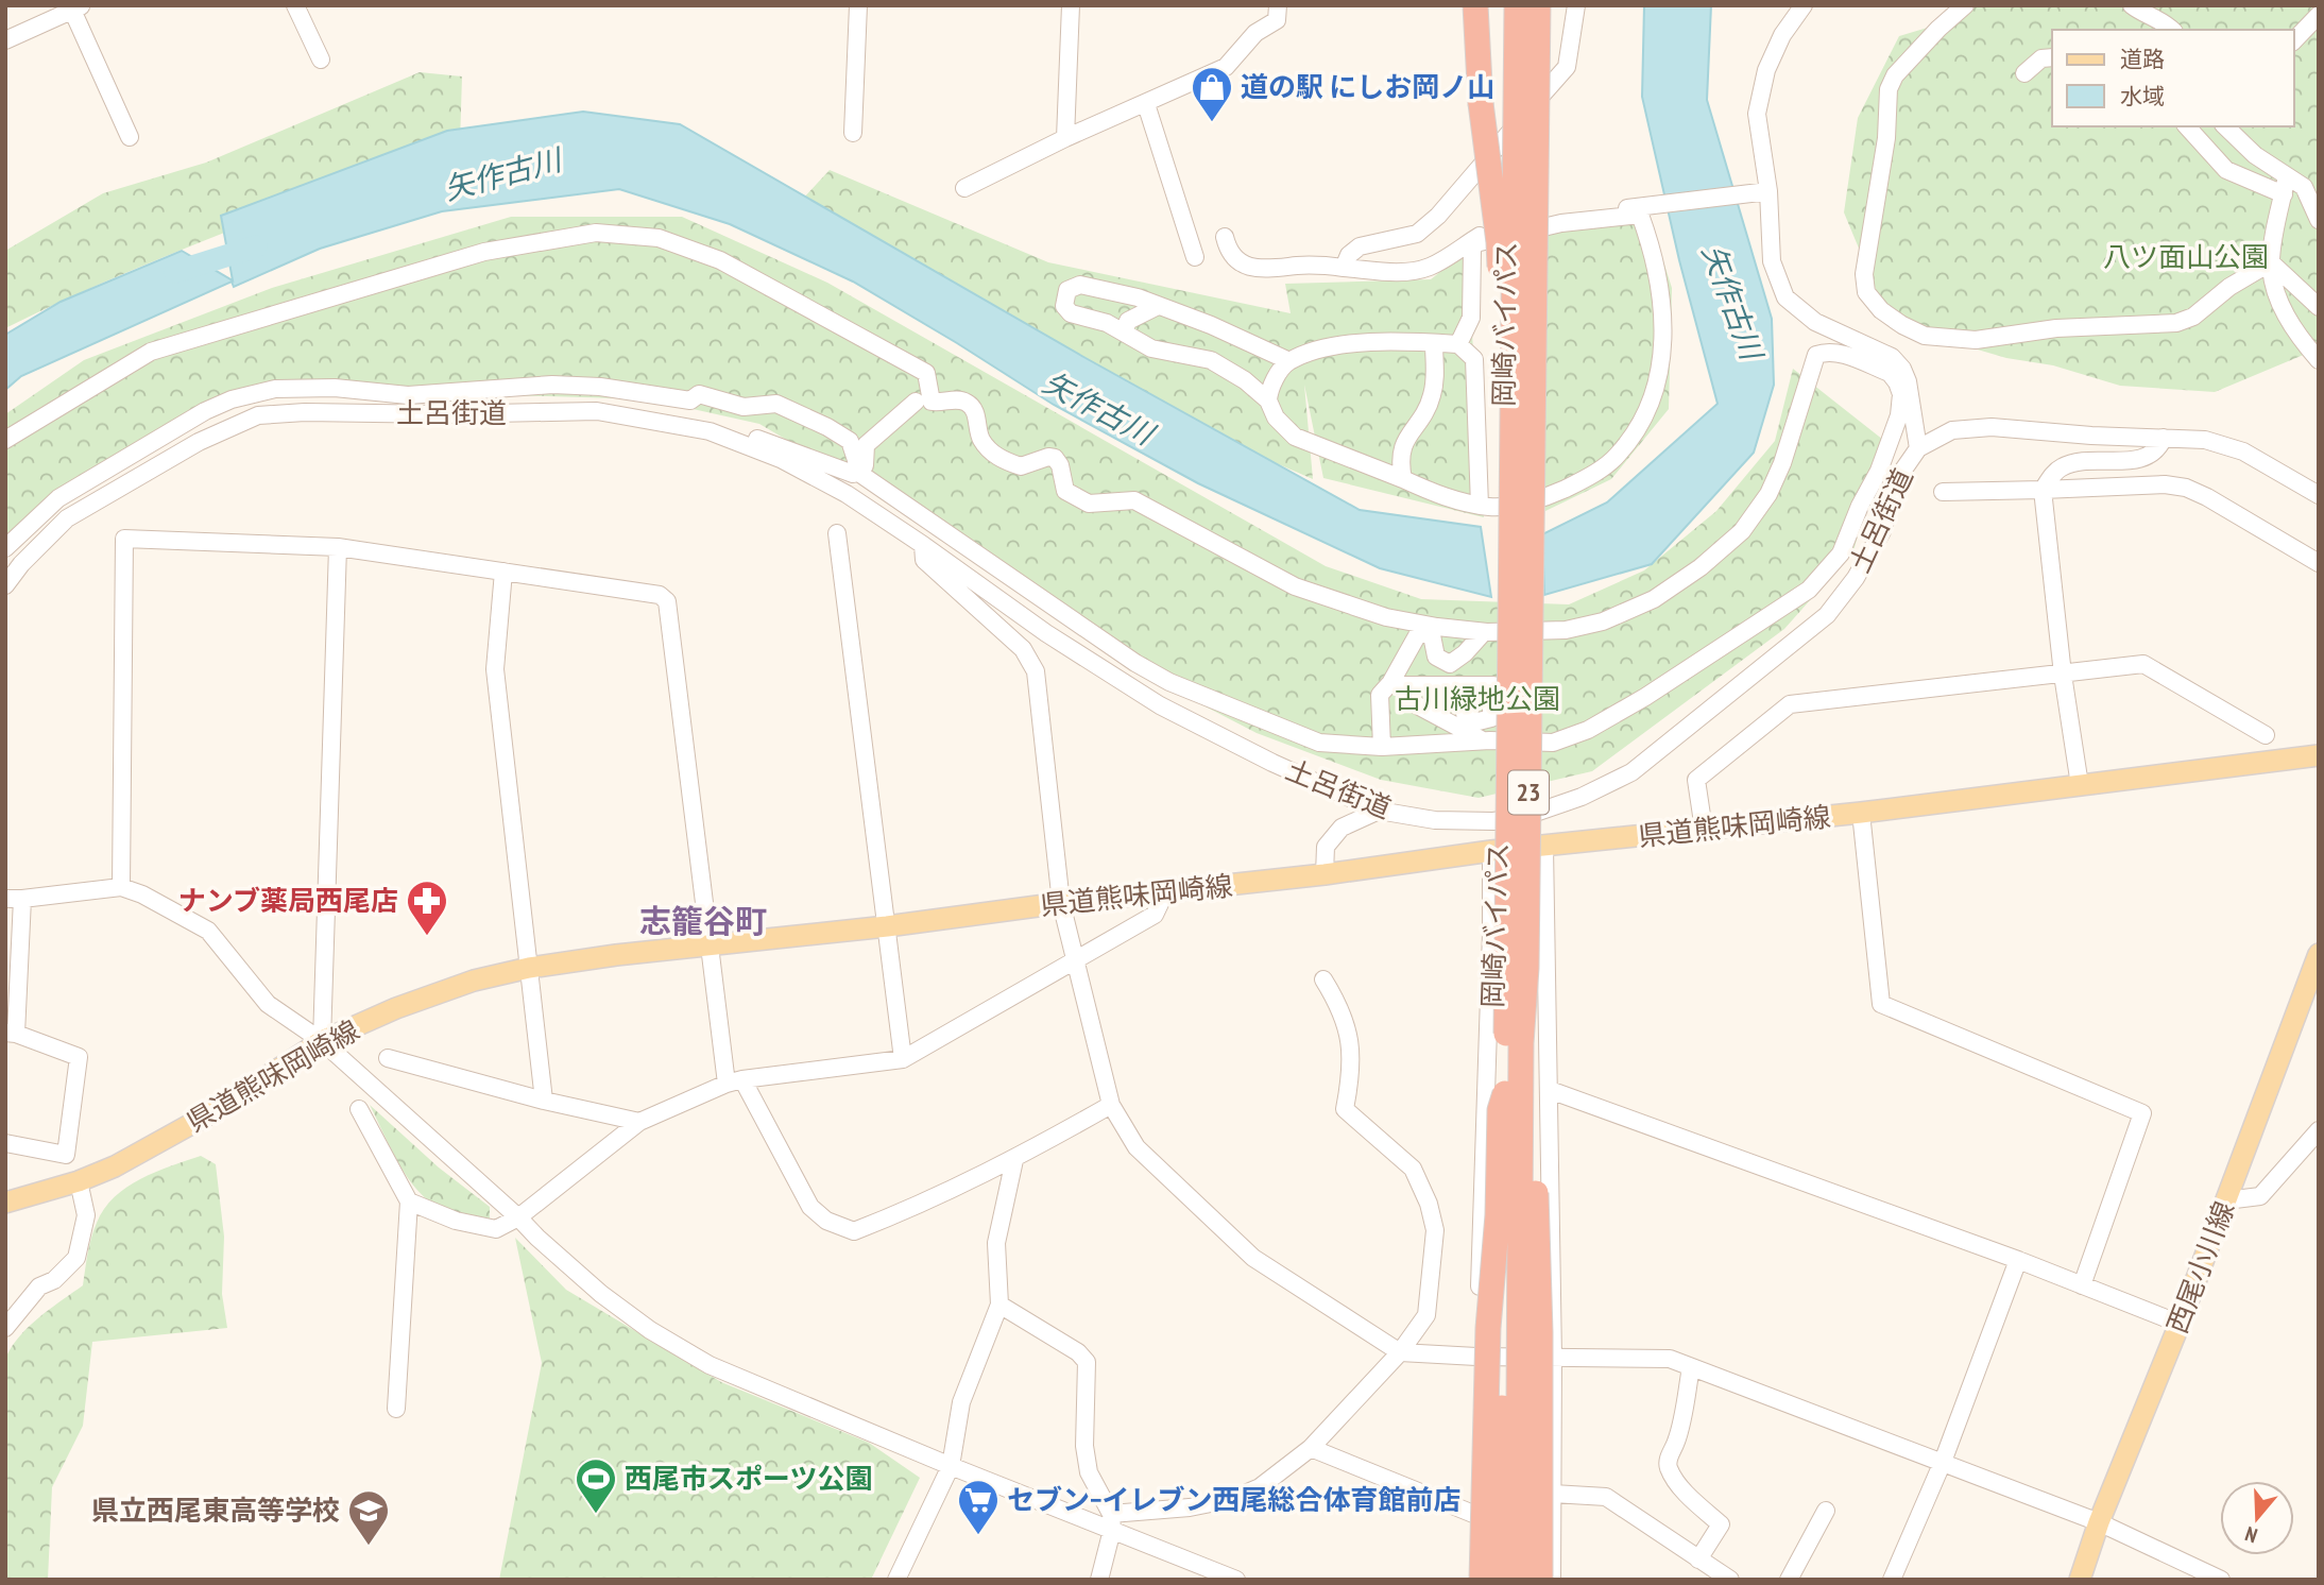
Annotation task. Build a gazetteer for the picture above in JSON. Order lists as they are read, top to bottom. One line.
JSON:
{"streets":{"highway":["岡崎バイパス","23"],"main road":["県道熊味岡崎線","西尾小川線"],"street":["土呂街道"]},"crossings":[["岡崎バイパス","23"]],"districts":["志籠谷町"],"water":["矢作古川"],"parks":["八ツ面山公園","古川緑地公園"],"places":{"shop":["道の駅 にしお岡ノ山"],"pharmacy":["ナンブ薬局西尾店"],"sports":["西尾市スポーツ公園"],"supermarket":["セブン−イレブン西尾総合体育館前店"],"school or university":["県立西尾東高等学校"]},"legend":["道路","水域"],"north":"bottom"}
